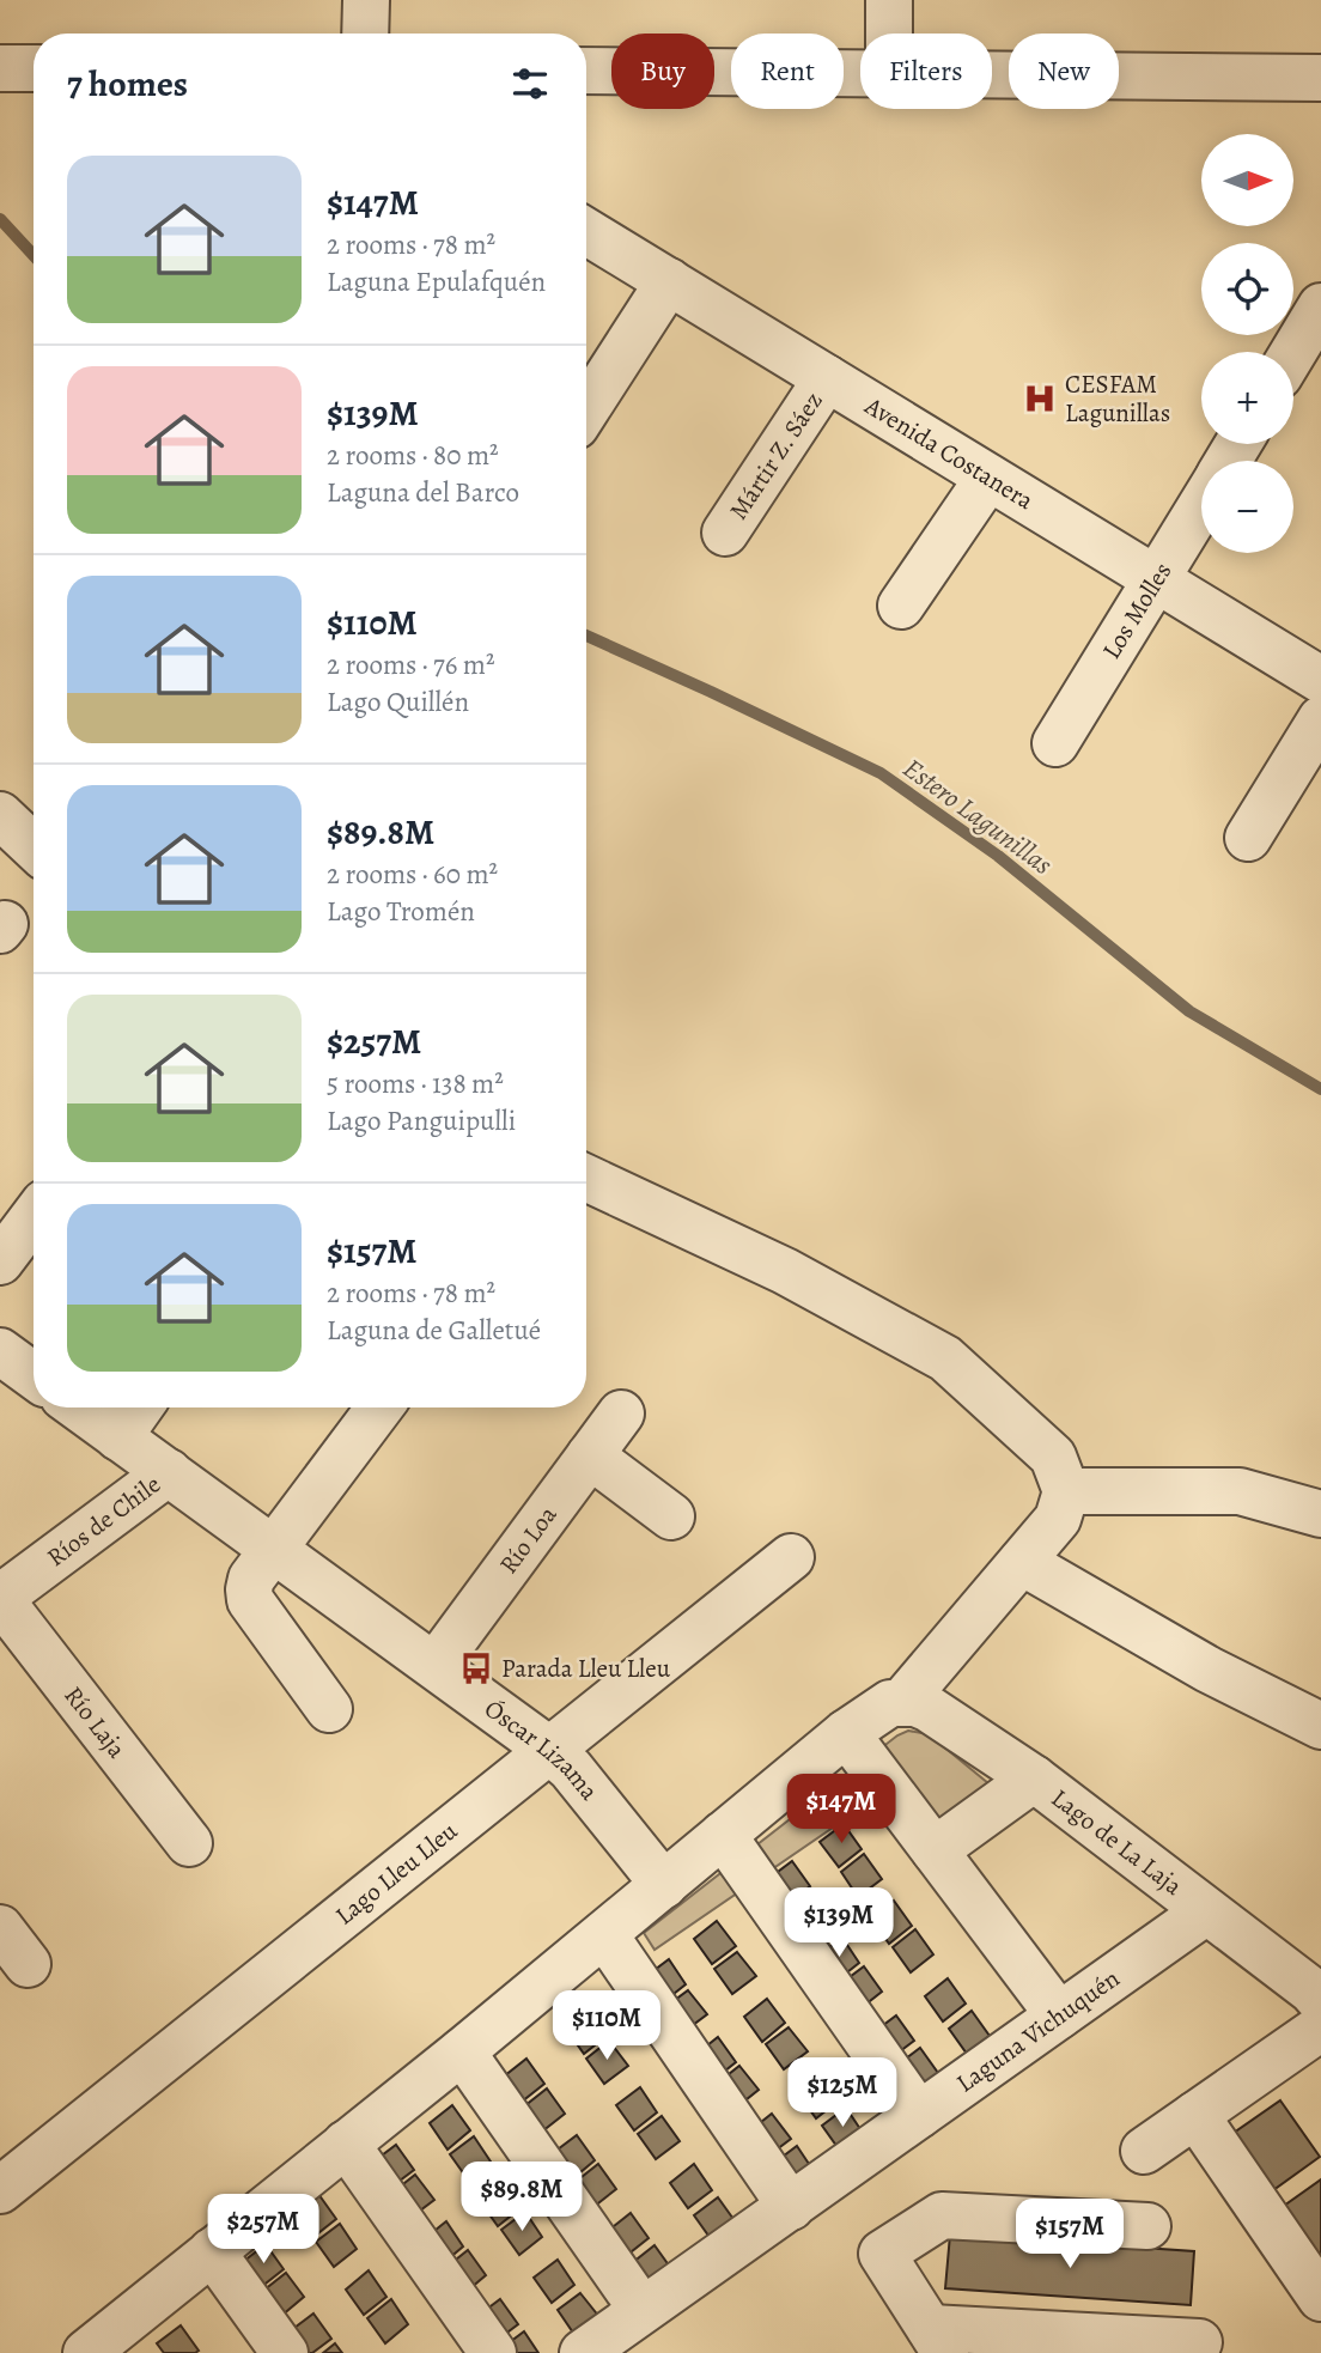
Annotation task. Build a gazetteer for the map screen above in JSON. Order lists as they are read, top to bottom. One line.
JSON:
{"streets":{"street":["Avenida Costanera","Mártir Z. Sáez","Los Molles","Ríos de Chile","Río Loa","Río Laja","Óscar Lizama","Lago de La Laja","Lago Lleu Lleu","Laguna Vichuquén"]},"crossings":[["Avenida Costanera","Mártir Z. Sáez"],["Avenida Costanera","Los Molles"],["Ríos de Chile","Río Laja"],["Ríos de Chile","Óscar Lizama"],["Río Loa","Óscar Lizama"],["Óscar Lizama","Lago Lleu Lleu"],["Lago de La Laja","Laguna Vichuquén"]],"water":["Estero Lagunillas"],"places":{"hospital":["CESFAM Lagunillas"],"bus stop":["Parada Lleu Lleu"]},"north":"right","page":{"chip":["Buy","Rent","Filters","New"],"heading":"7 homes","map_buttons":["+","−"],"list":[{"name":"$147M","note":"2 rooms · 78 m² · Laguna Epulafquén"},{"name":"$139M","note":"2 rooms · 80 m² · Laguna del Barco"},{"name":"$110M","note":"2 rooms · 76 m² · Lago Quillén"},{"name":"$89.8M","note":"2 rooms · 60 m² · Lago Tromén"},{"name":"$257M","note":"5 rooms · 138 m² · Lago Panguipulli"},{"name":"$157M","note":"2 rooms · 78 m² · Laguna de Galletué"}],"price":["$147M","$139M","$110M","$125M","$89.8M","$257M","$157M"]}}
